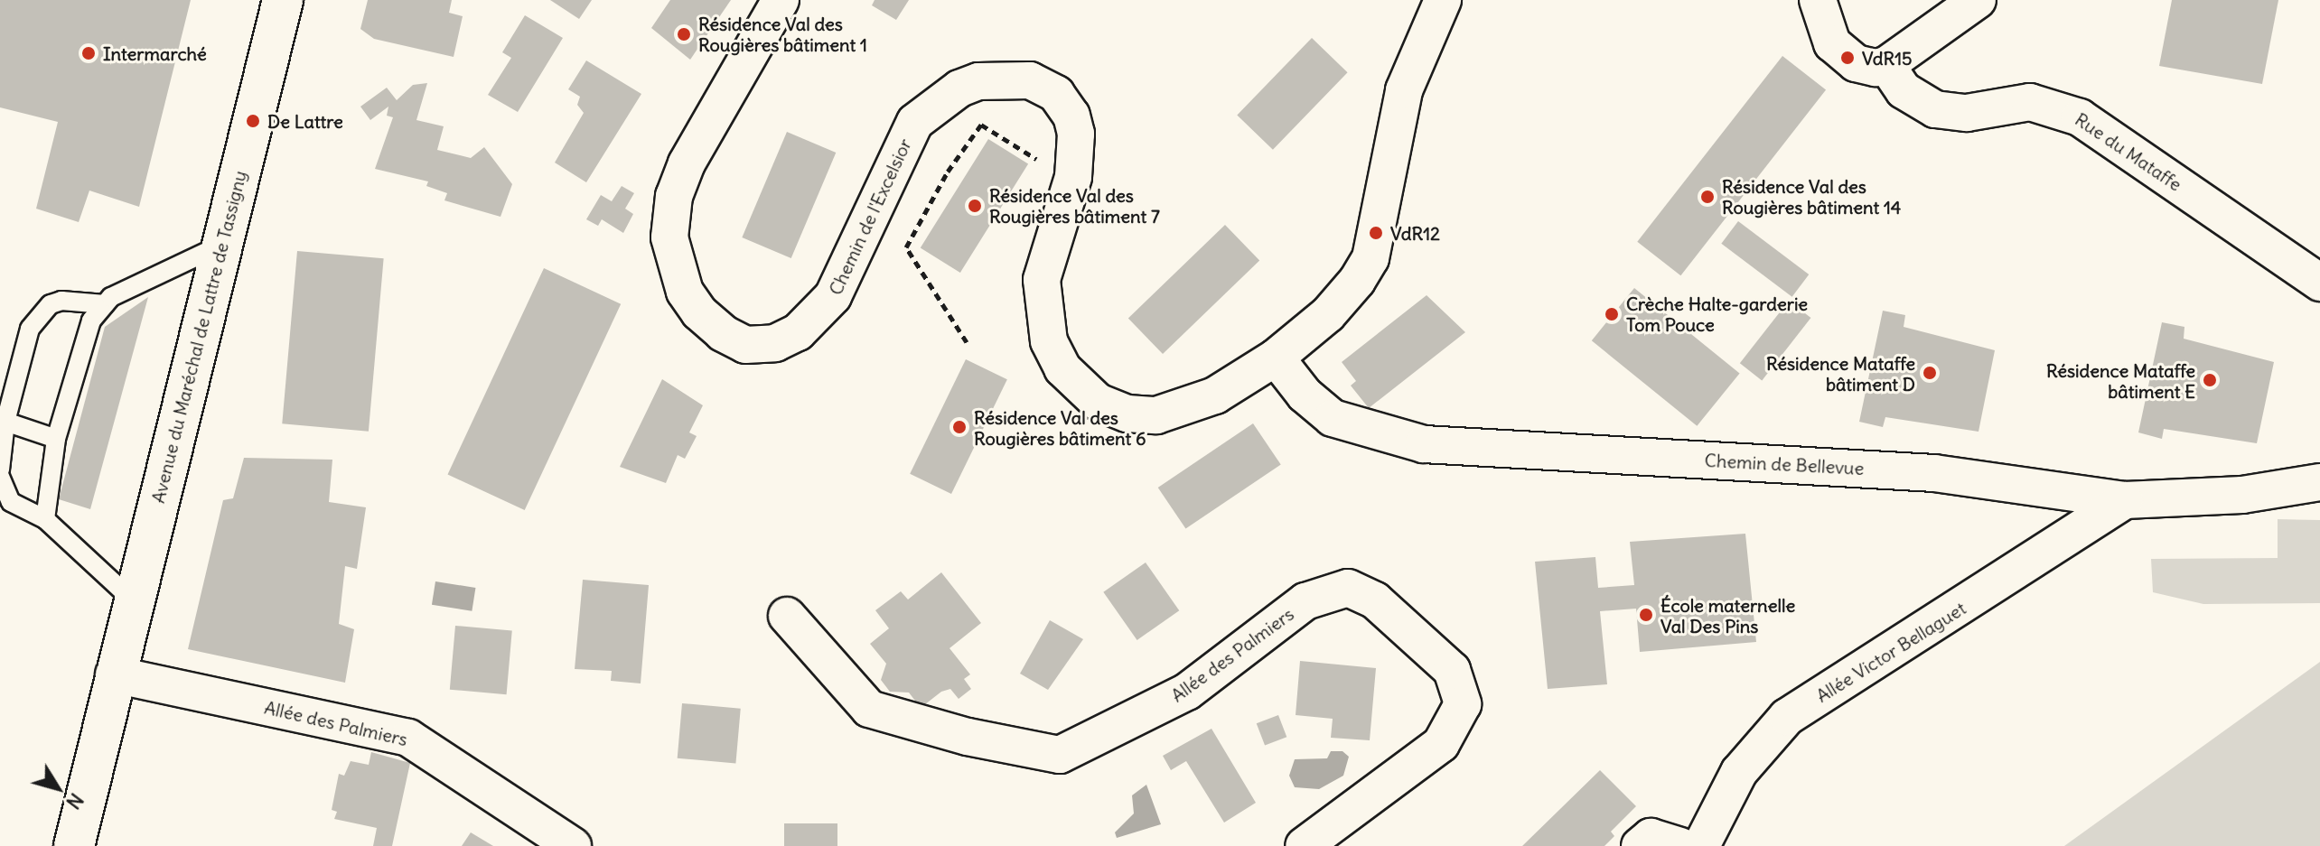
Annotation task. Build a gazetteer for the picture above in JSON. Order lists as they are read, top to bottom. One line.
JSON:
{"streets":{"main road":["Avenue du Maréchal de Lattre de Tassigny"],"street":["Rue du Mataffe","Chemin de l'Excelsior","Chemin de Bellevue","Allée Victor Bellaguet","Allée des Palmiers"]},"crossings":[["Chemin de l'Excelsior","Chemin de Bellevue"],["Avenue du Maréchal de Lattre de Tassigny","Allée des Palmiers"],["Chemin de Bellevue","Allée Victor Bellaguet"]],"places":["Résidence Val des Rougières bâtiment 1","Intermarché","VdR15","De Lattre","Résidence Val des Rougières bâtiment 14","Résidence Val des Rougières bâtiment 7","VdR12","Crèche Halte-garderie Tom Pouce","Résidence Mataffe bâtiment D","Résidence Mataffe bâtiment E","Résidence Val des Rougières bâtiment 6","École maternelle Val Des Pins"],"north":"bottom right"}
